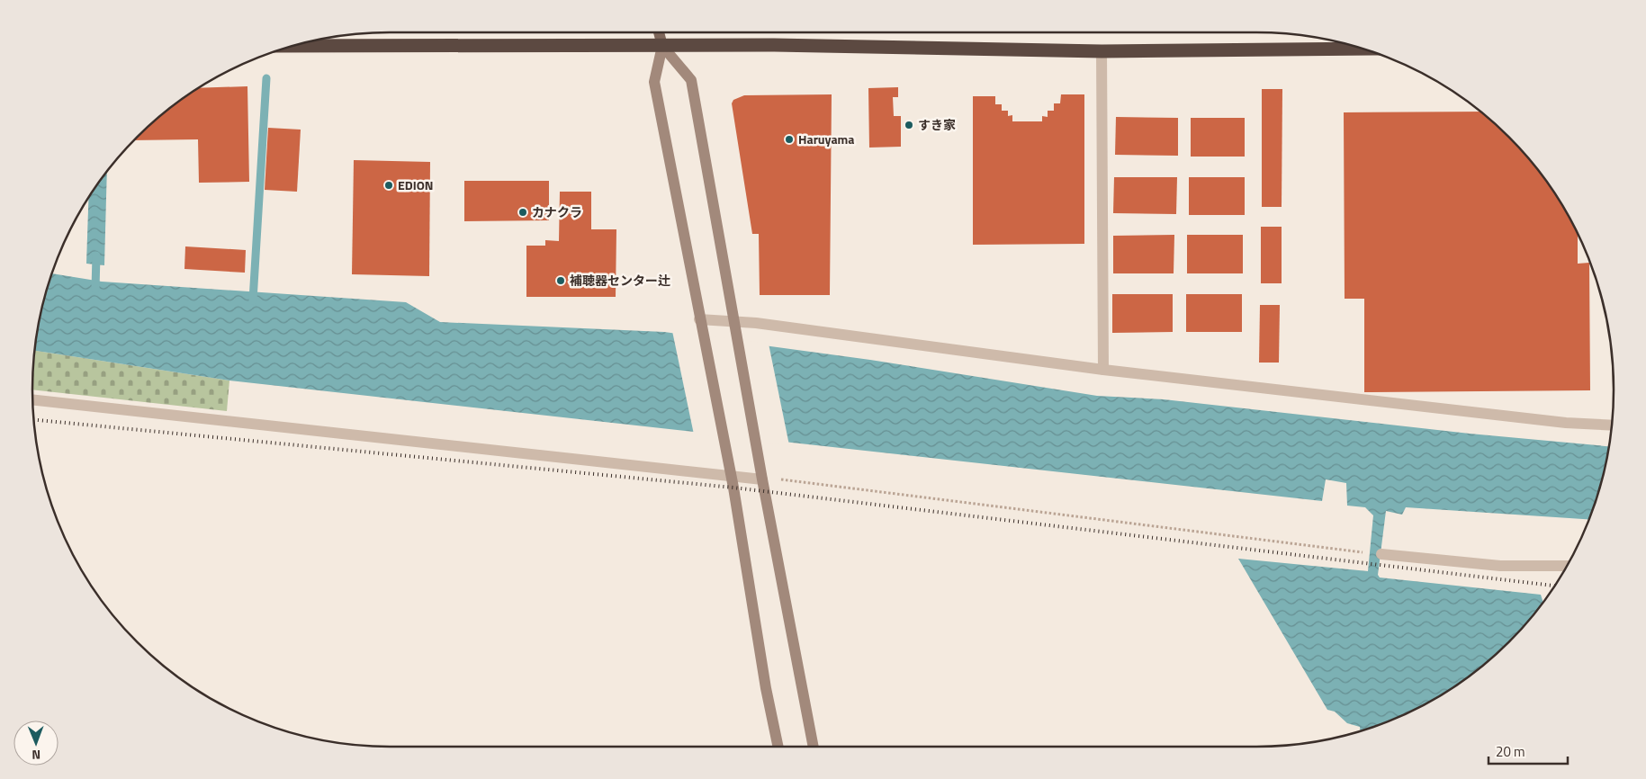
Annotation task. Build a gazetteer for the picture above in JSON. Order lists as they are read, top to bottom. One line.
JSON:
{"places":["すき家","Haruyama","EDION","カナクラ","補聴器センター辻"],"scale_bar":"20 m","north":"bottom"}
